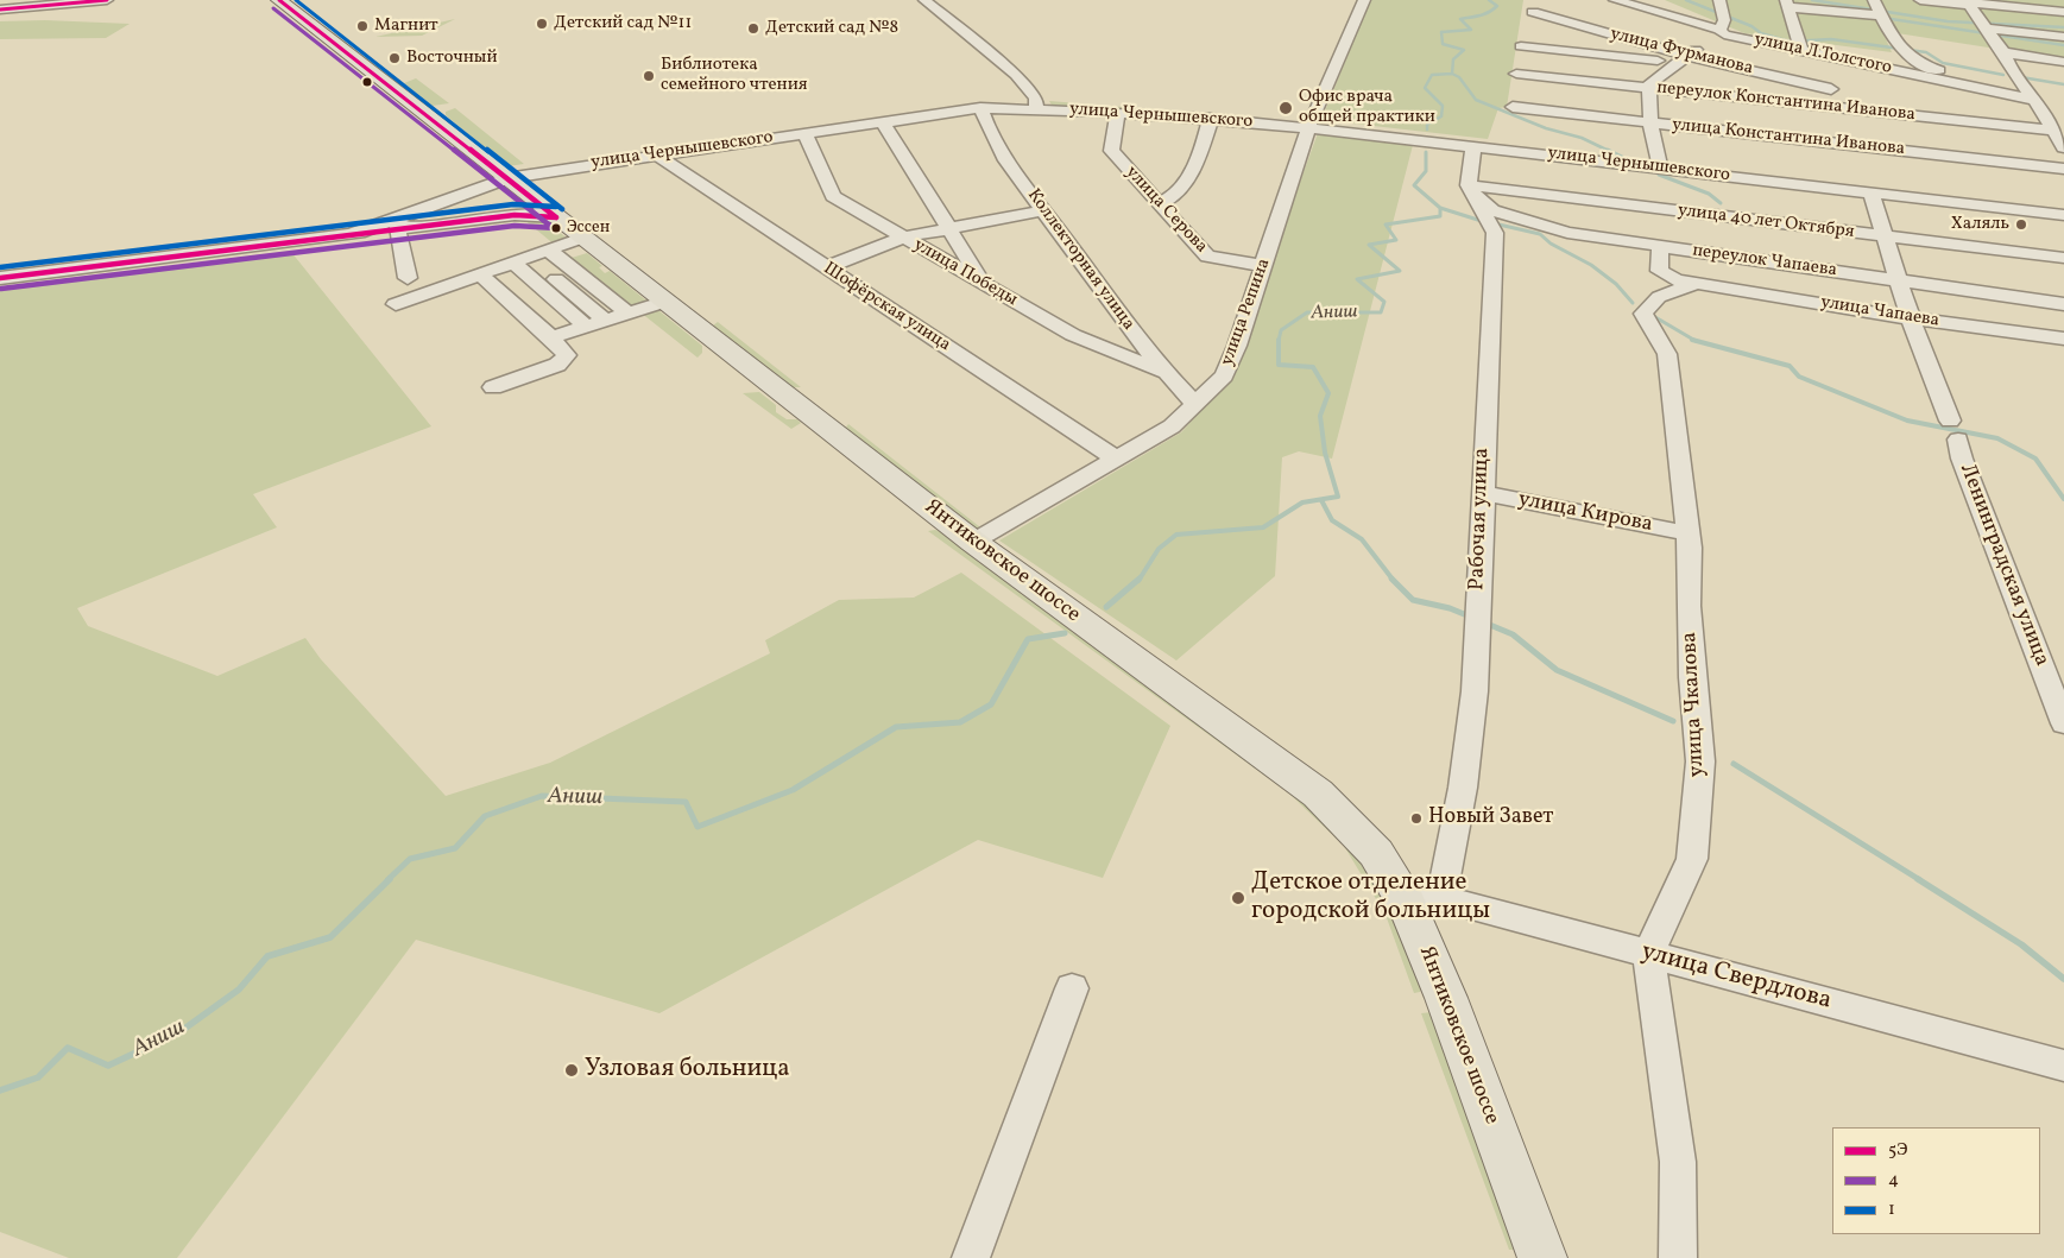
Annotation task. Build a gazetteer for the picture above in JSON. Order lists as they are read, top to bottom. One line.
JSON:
{"streets":{"main road":["Янтиковское шоссе"],"street":["улица Фурманова","улица Л.Толстого","переулок Константина Иванова","улица Чернышевского","улица Константина Иванова","улица Серова","улица 40 лет Октября","Коллекторная улица","переулок Чапаева","улица Победы","Шофёрская улица","улица Репина","улица Чапаева","улица Кирова","Рабочая улица","Ленинградская улица","улица Чкалова","улица Свердлова"]},"crossings":[["улица Чернышевского","улица Серова"],["улица Чернышевского","Коллекторная улица"],["улица Чернышевского","улица Победы"],["улица Чернышевского","Шофёрская улица"],["улица Чернышевского","улица Репина"],["улица Чернышевского","Янтиковское шоссе"],["улица Чернышевского","Ленинградская улица"],["улица Серова","улица Репина"],["улица 40 лет Октября","переулок Чапаева"],["улица 40 лет Октября","Рабочая улица"],["улица 40 лет Октября","Ленинградская улица"],["Коллекторная улица","улица Победы"],["Коллекторная улица","улица Репина"],["переулок Чапаева","улица Чапаева"],["переулок Чапаева","Рабочая улица"],["переулок Чапаева","Ленинградская улица"],["Шофёрская улица","улица Репина"],["улица Репина","Янтиковское шоссе"],["улица Чапаева","Ленинградская улица"],["улица Чапаева","улица Чкалова"],["улица Кирова","Рабочая улица"],["улица Кирова","улица Чкалова"],["Рабочая улица","Янтиковское шоссе"],["Рабочая улица","улица Свердлова"],["Янтиковское шоссе","улица Свердлова"],["улица Чкалова","улица Свердлова"]],"water":["Аниш"],"places":["Детский сад №11","Магнит","Детский сад №8","Восточный","Библиотека семейного чтения","Офис врача общей практики","Халяль","Эссен","Новый Завет","Детское отделение городской больницы","Узловая больница"],"lines":["transit line 5Э","transit line 1","transit line 4"],"legend":["5Э","4","1"]}
